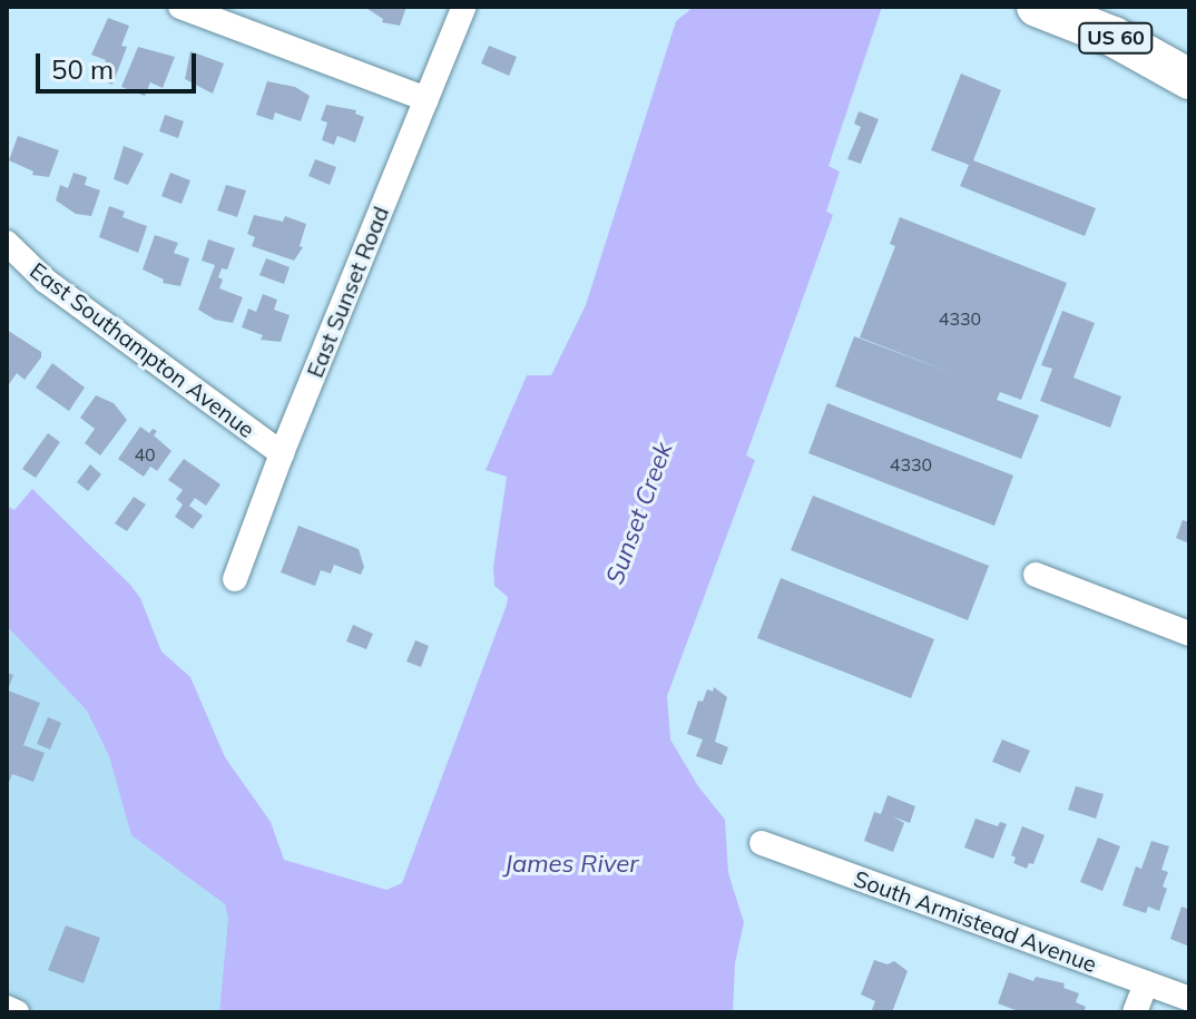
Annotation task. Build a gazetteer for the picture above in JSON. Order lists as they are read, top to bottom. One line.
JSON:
{"streets":{"main road":["US 60"],"street":["East Sunset Road","East Southampton Avenue","South Armistead Avenue"]},"crossings":[["East Sunset Road","East Southampton Avenue"]],"water":["Sunset Creek","James River"],"house_numbers":["4330","40","4330"],"scale_bar":"50 m"}
